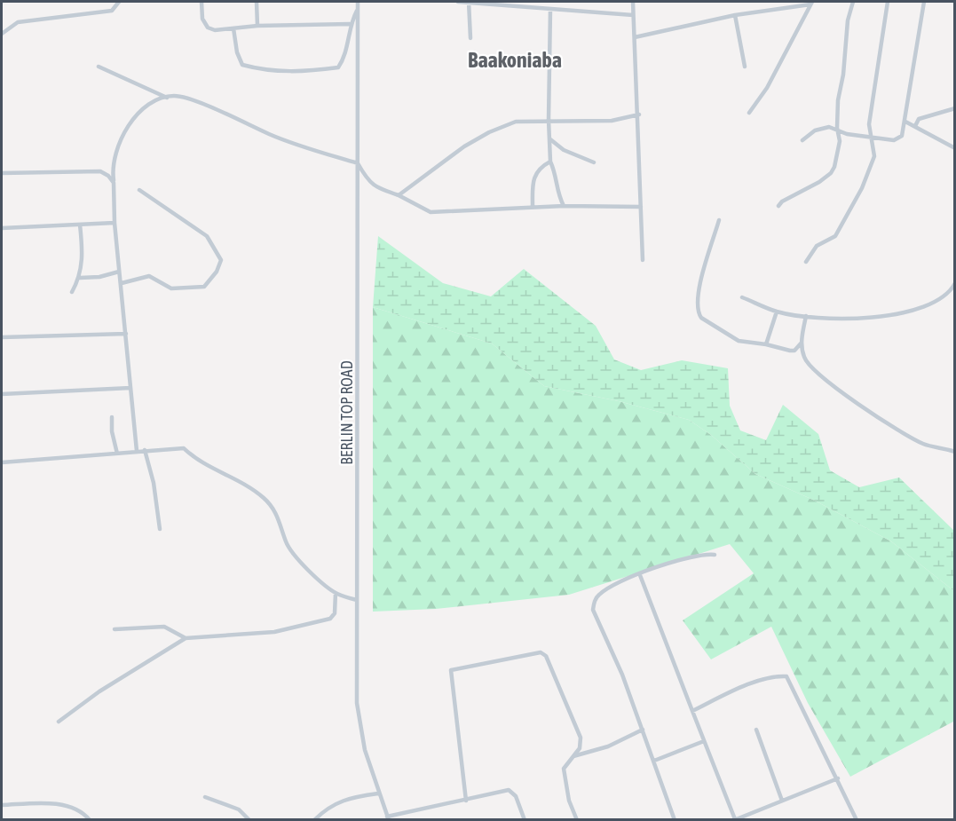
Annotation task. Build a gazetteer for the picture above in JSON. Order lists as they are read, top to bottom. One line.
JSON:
{"streets":{"street":["BERLIN TOP ROAD"]},"districts":["Baakoniaba"]}
